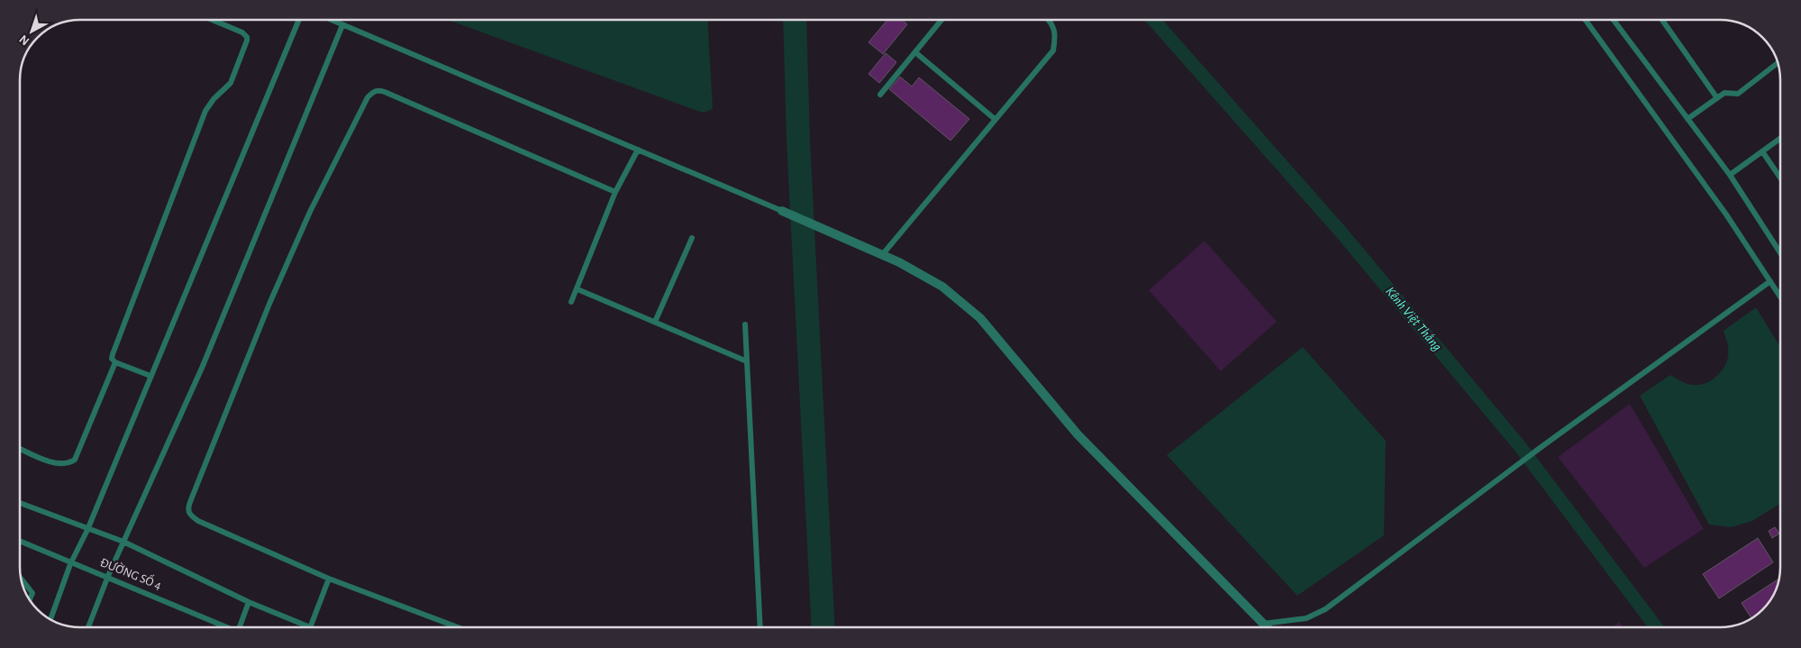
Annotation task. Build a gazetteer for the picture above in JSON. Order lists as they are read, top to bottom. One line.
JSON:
{"streets":{"lane":["ĐƯỜNG SỐ 4"]},"water":["Kênh Việt Thắng"],"north":"bottom left"}
